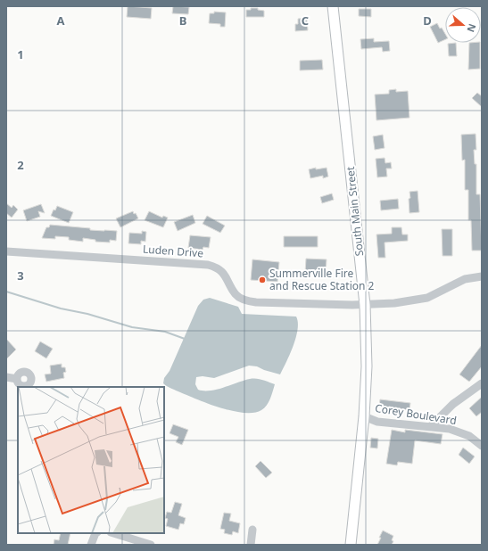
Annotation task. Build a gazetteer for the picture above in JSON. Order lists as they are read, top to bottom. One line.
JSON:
{"streets":{"main road":["South Main Street"],"street":["Luden Drive","Corey Boulevard"]},"crossings":[["South Main Street","Luden Drive"],["South Main Street","Corey Boulevard"]],"places":["Summerville Fire and Rescue Station 2"],"north":"right","grid":{"columns":["A","B","C","D"],"rows":["1","2","3"]}}
